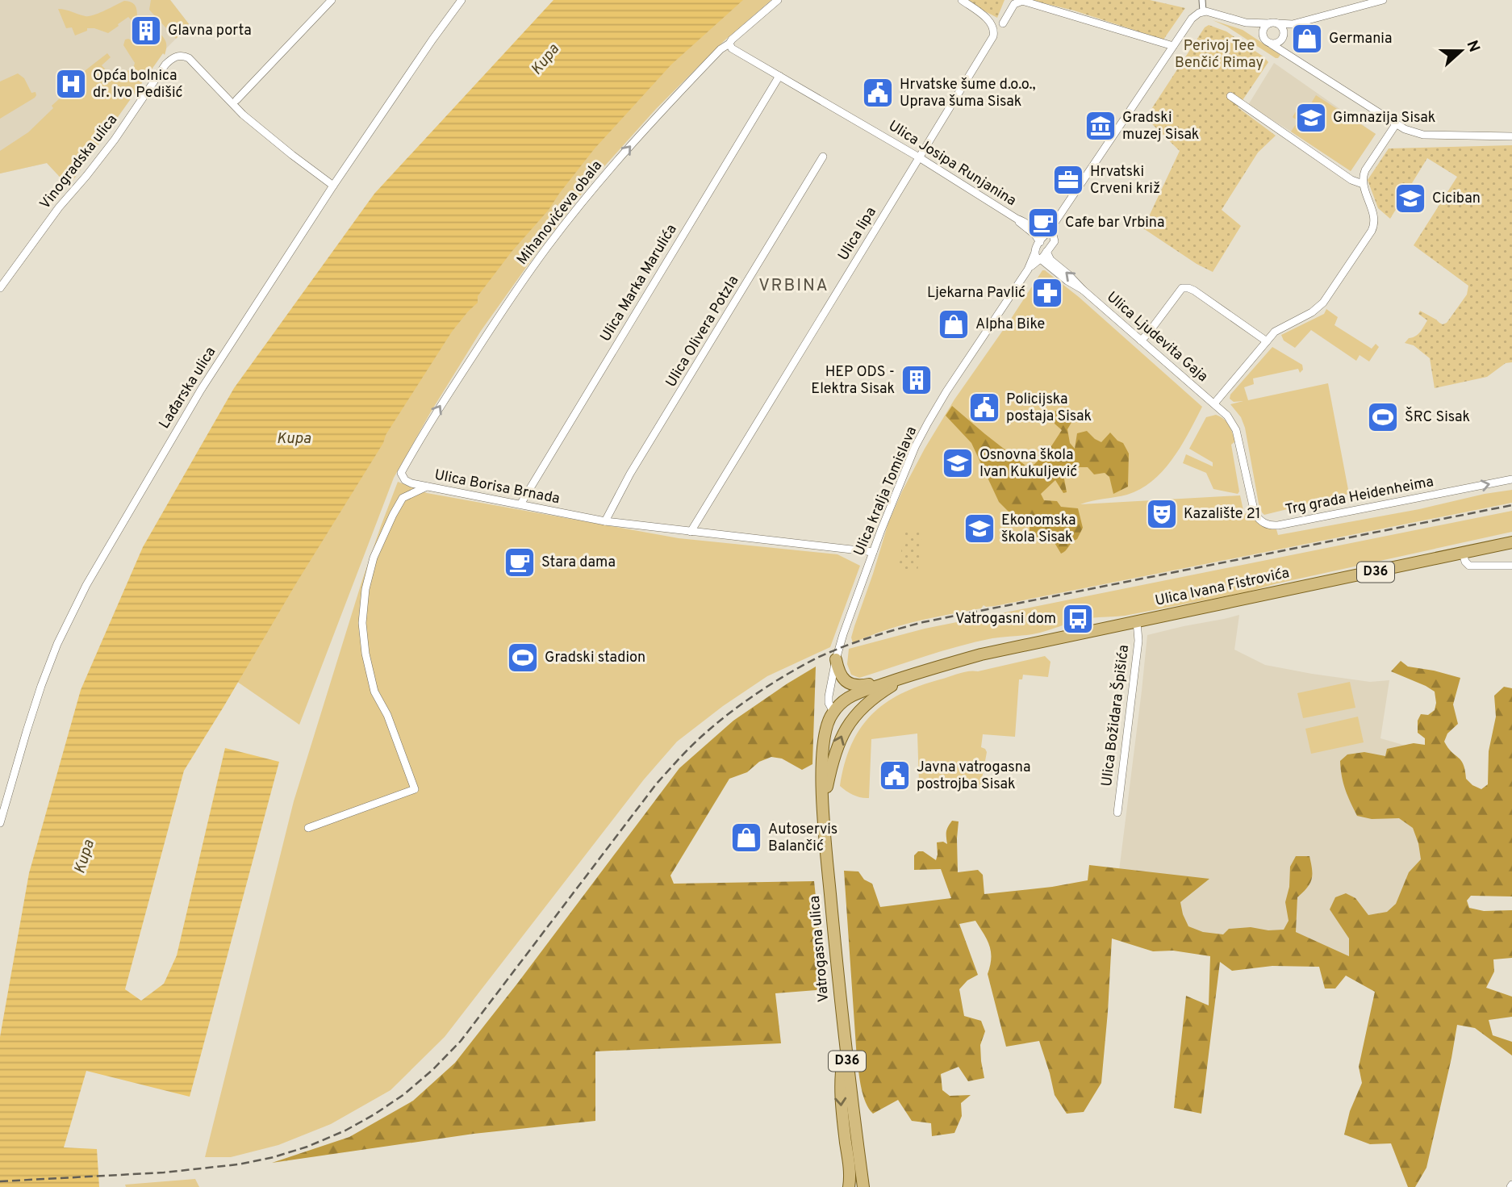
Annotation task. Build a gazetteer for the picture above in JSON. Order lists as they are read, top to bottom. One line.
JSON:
{"streets":{"main road":["D36","Ulica Ivana Fistrovića","Vatrogasna ulica"],"street":["Vinogradska ulica","Ulica Josipa Runjanina","Mihanovićeva obala","Ulica lipa","Ulica Marka Marulića","Ulica Olivera Potzla","Ulica Ljudevita Gaja","Lađarska ulica","Ulica Borisa Brnada","Ulica kralja Tomislava","Trg grada Heidenheima","Ulica Božidara Špišića"]},"crossings":[["Vinogradska ulica","Lađarska ulica"],["Ulica Josipa Runjanina","Mihanovićeva obala"],["Ulica Josipa Runjanina","Ulica lipa"],["Ulica Josipa Runjanina","Ulica Marka Marulića"],["Ulica Josipa Runjanina","Ulica kralja Tomislava"],["Mihanovićeva obala","Ulica Borisa Brnada"],["Ulica lipa","Ulica Borisa Brnada"],["Ulica Marka Marulića","Ulica Borisa Brnada"],["Ulica Olivera Potzla","Ulica Borisa Brnada"],["Ulica Ljudevita Gaja","Ulica kralja Tomislava"],["Ulica Ljudevita Gaja","Trg grada Heidenheima"],["Ulica Borisa Brnada","Ulica kralja Tomislava"],["Ulica kralja Tomislava","D36"],["Ulica kralja Tomislava","Vatrogasna ulica"],["D36","Ulica Ivana Fistrovića"],["D36","Vatrogasna ulica"],["Ulica Ivana Fistrovića","Ulica Božidara Špišića"]],"one_way":["Mihanovićeva obala"],"districts":["VRBINA"],"water":["Kupa"],"parks":["Perivoj Tee Benčić Rimay"],"places":{"building":["Glavna porta","HEP ODS - Elektra Sisak"],"shop":["Germania","Alpha Bike","Autoservis Balančić"],"hospital":["Opća bolnica dr. Ivo Pedišić"],"public building":["Hrvatske šume d.o.o., Uprava šuma Sisak","Policijska postaja Sisak","Javna vatrogasna postrojba Sisak"],"school or university":["Gimnazija Sisak","Ciciban","Osnovna škola Ivan Kukuljević","Ekonomska škola Sisak"],"museum":["Gradski muzej Sisak"],"office":["Hrvatski Crveni križ"],"cafe":["Cafe bar Vrbina","Stara dama"],"pharmacy":["Ljekarna Pavlić"],"sports":["ŠRC Sisak","Gradski stadion"],"theatre":["Kazalište 21"],"bus stop":["Vatrogasni dom"]},"north":"right"}
